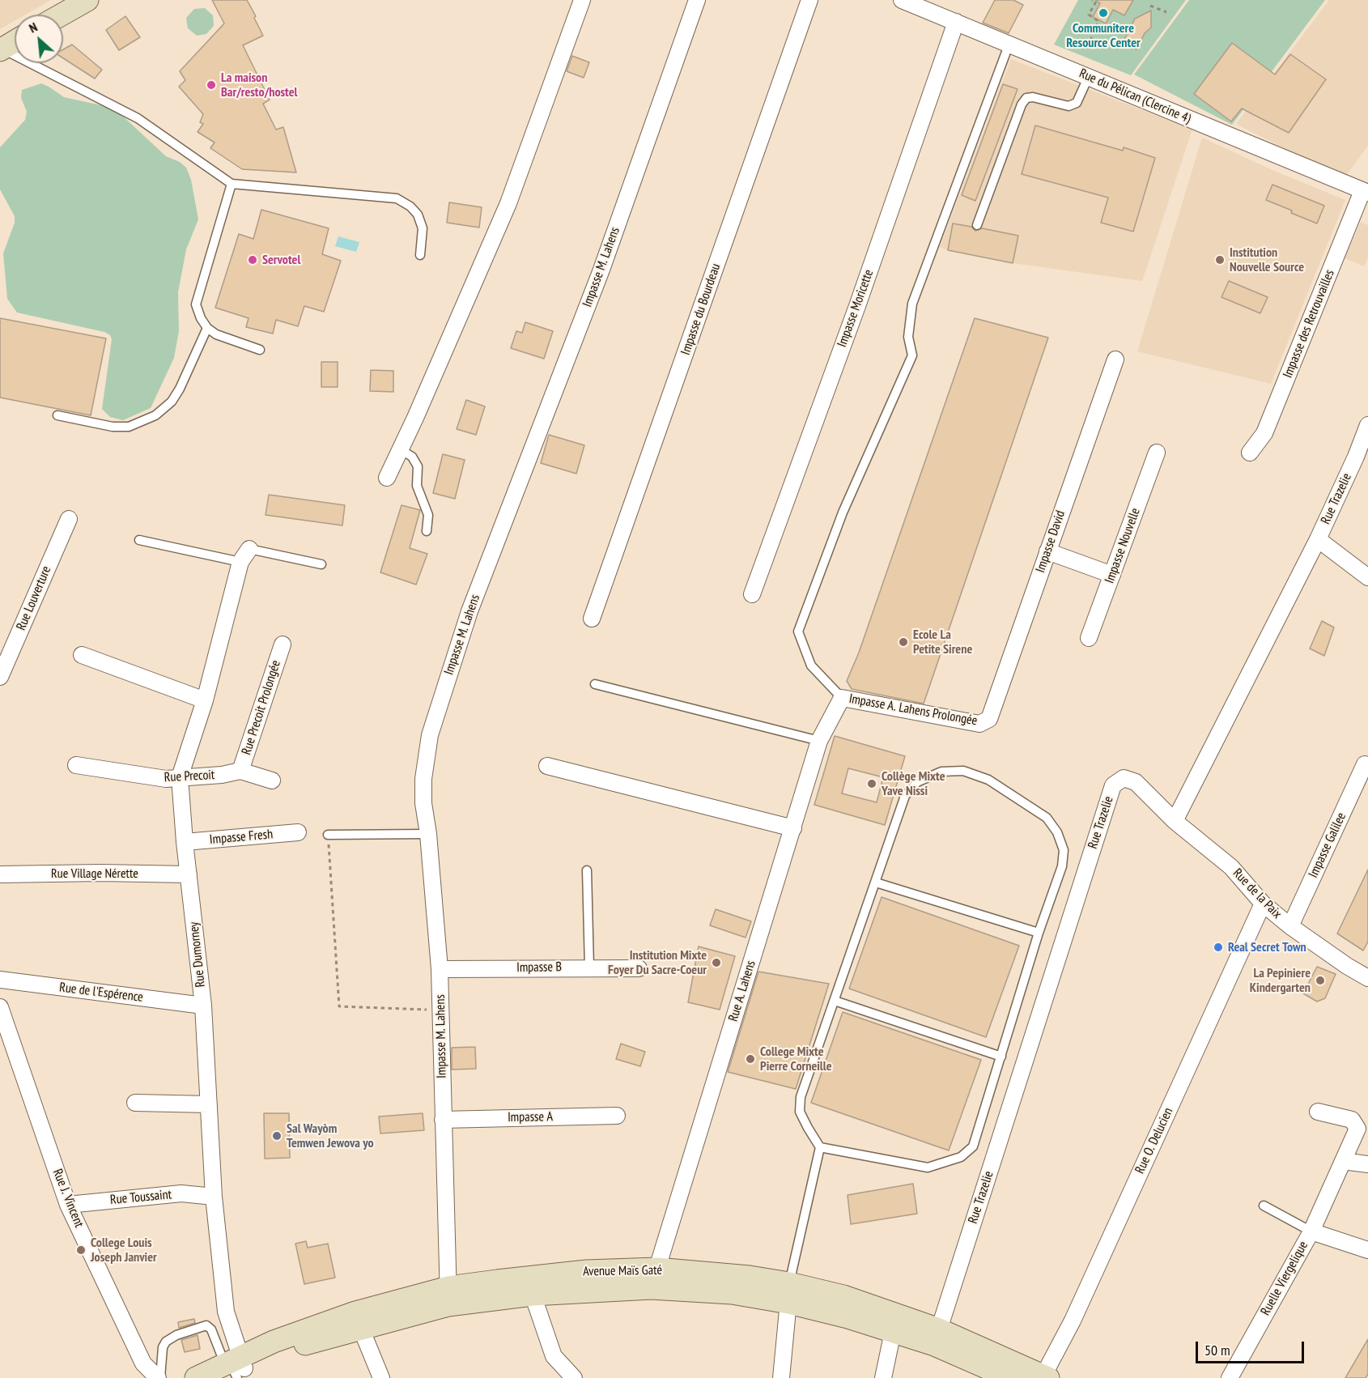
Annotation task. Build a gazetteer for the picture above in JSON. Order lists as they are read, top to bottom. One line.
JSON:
{"streets":{"main road":["Avenue Maïs Gaté"],"street":["Rue du Pélican (Clercine 4)","Impasse M. Lahens","Impasse Moricette","Impasse du Bourdeau","Impasse des Retrouvailles","Rue Trazelie","Impasse David","Impasse Nouvelle","Rue Louverture","Rue Precoit Prolongée","Impasse A. Lahens Prolongée","Rue Precoit","Impasse Fresh","Impasse Galilee","Rue Village Nérette","Rue de la Paix","Rue Dumorney","Impasse B","Rue A. Lahens","Rue de l'Espérence","Impasse A","Rue O. Delucien","Rue Toussaint","Rue J. Vincent","Ruelle Viergelique"]},"crossings":[["Rue du Pélican (Clercine 4)","Impasse Moricette"],["Rue du Pélican (Clercine 4)","Impasse des Retrouvailles"],["Impasse M. Lahens","Impasse B"],["Impasse M. Lahens","Impasse A"],["Impasse M. Lahens","Avenue Maïs Gaté"],["Rue Trazelie","Rue de la Paix"],["Rue Trazelie","Avenue Maïs Gaté"],["Impasse David","Impasse A. Lahens Prolongée"],["Rue Precoit Prolongée","Rue Precoit"],["Impasse A. Lahens Prolongée","Rue A. Lahens"],["Rue Precoit","Rue Dumorney"],["Impasse Fresh","Rue Dumorney"],["Impasse Galilee","Rue de la Paix"],["Rue Village Nérette","Rue Dumorney"],["Rue de la Paix","Rue O. Delucien"],["Rue Dumorney","Rue de l'Espérence"],["Rue Dumorney","Rue Toussaint"],["Rue Dumorney","Avenue Maïs Gaté"],["Rue A. Lahens","Avenue Maïs Gaté"],["Rue O. Delucien","Avenue Maïs Gaté"],["Rue Toussaint","Rue J. Vincent"]],"places":["Communitere Resource Center","La maison Bar/resto/hostel","Servotel","Institution Nouvelle Source","Ecole La Petite Sirene","Collège Mixte Yave Nissi","Real Secret Town","Institution Mixte Foyer Du Sacre-Coeur","La Pepiniere Kindergarten","College Mixte Pierre Corneille","Sal Wayòm Temwen Jewova yo","College Louis Joseph Janvier"],"scale_bar":"50 m","north":"top left"}
